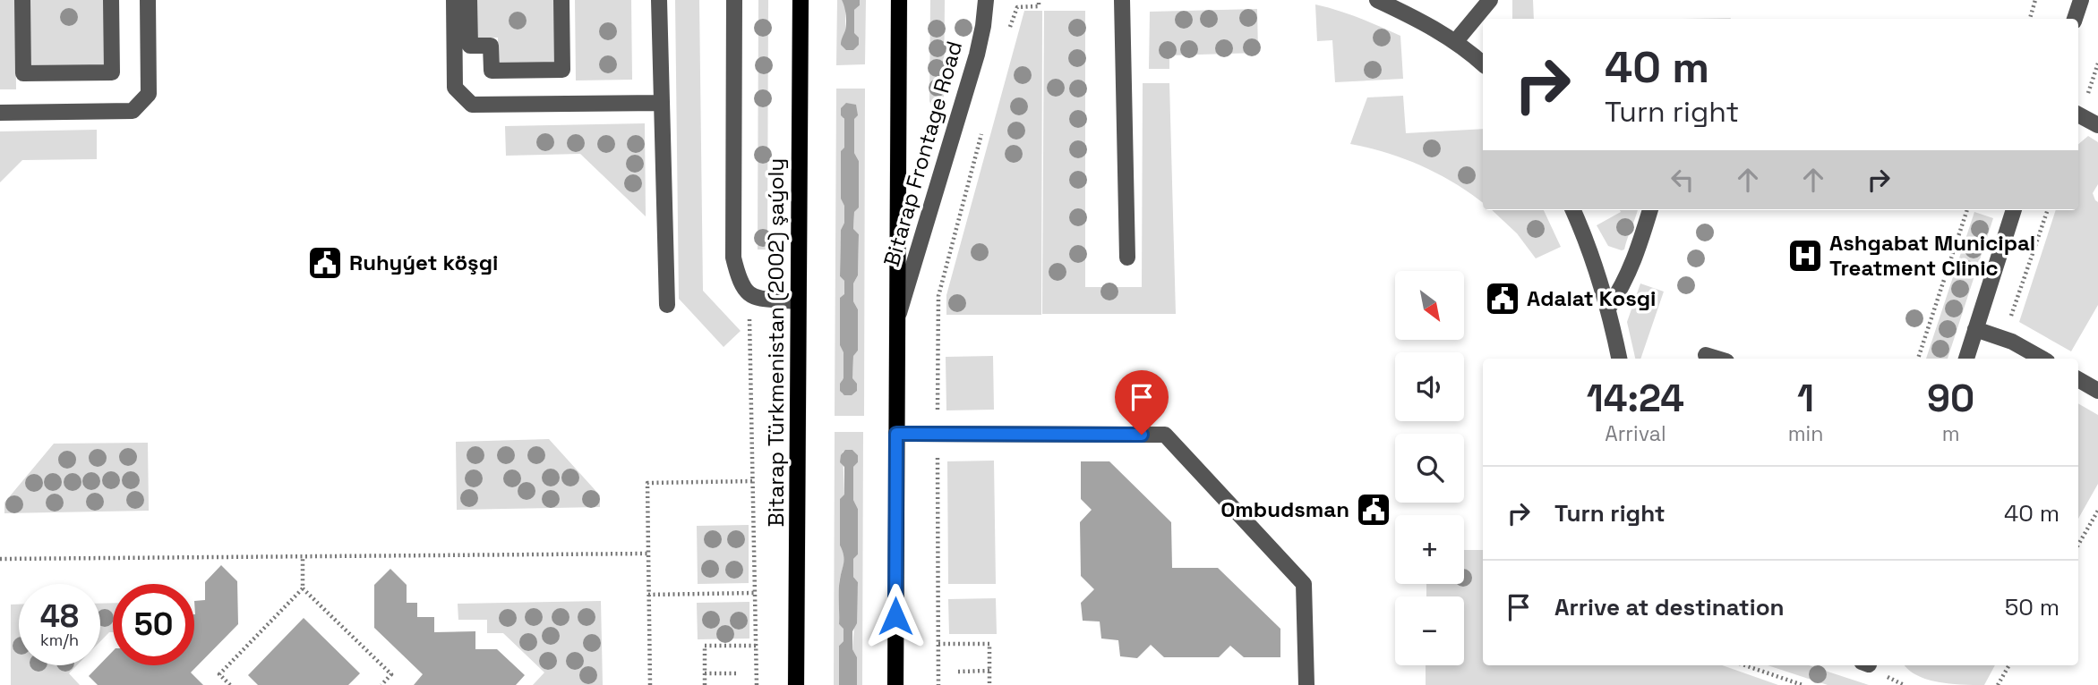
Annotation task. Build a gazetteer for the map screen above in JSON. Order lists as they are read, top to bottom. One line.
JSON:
{"streets":{"main road":["Bitarap Türkmenistan (2002) şaýoly"],"street":["Bitarap Frontage Road"]},"places":{"hospital":["Ashgabat Municipal Treatment Clinic"],"public building":["Ruhyýet köşgi","Adalat Kosgi","Ombudsman"]},"north":"bottom right","page":{"turn":["40 m","Turn right"],"map_buttons":["+","−"],"eta":["14:24","Arrival","1","min","90","m"],"list":[{"name":"Turn right","value":"40 m"},{"name":"Arrive at destination","value":"50 m"}],"speed":"48 km/h","limit":"50"}}
